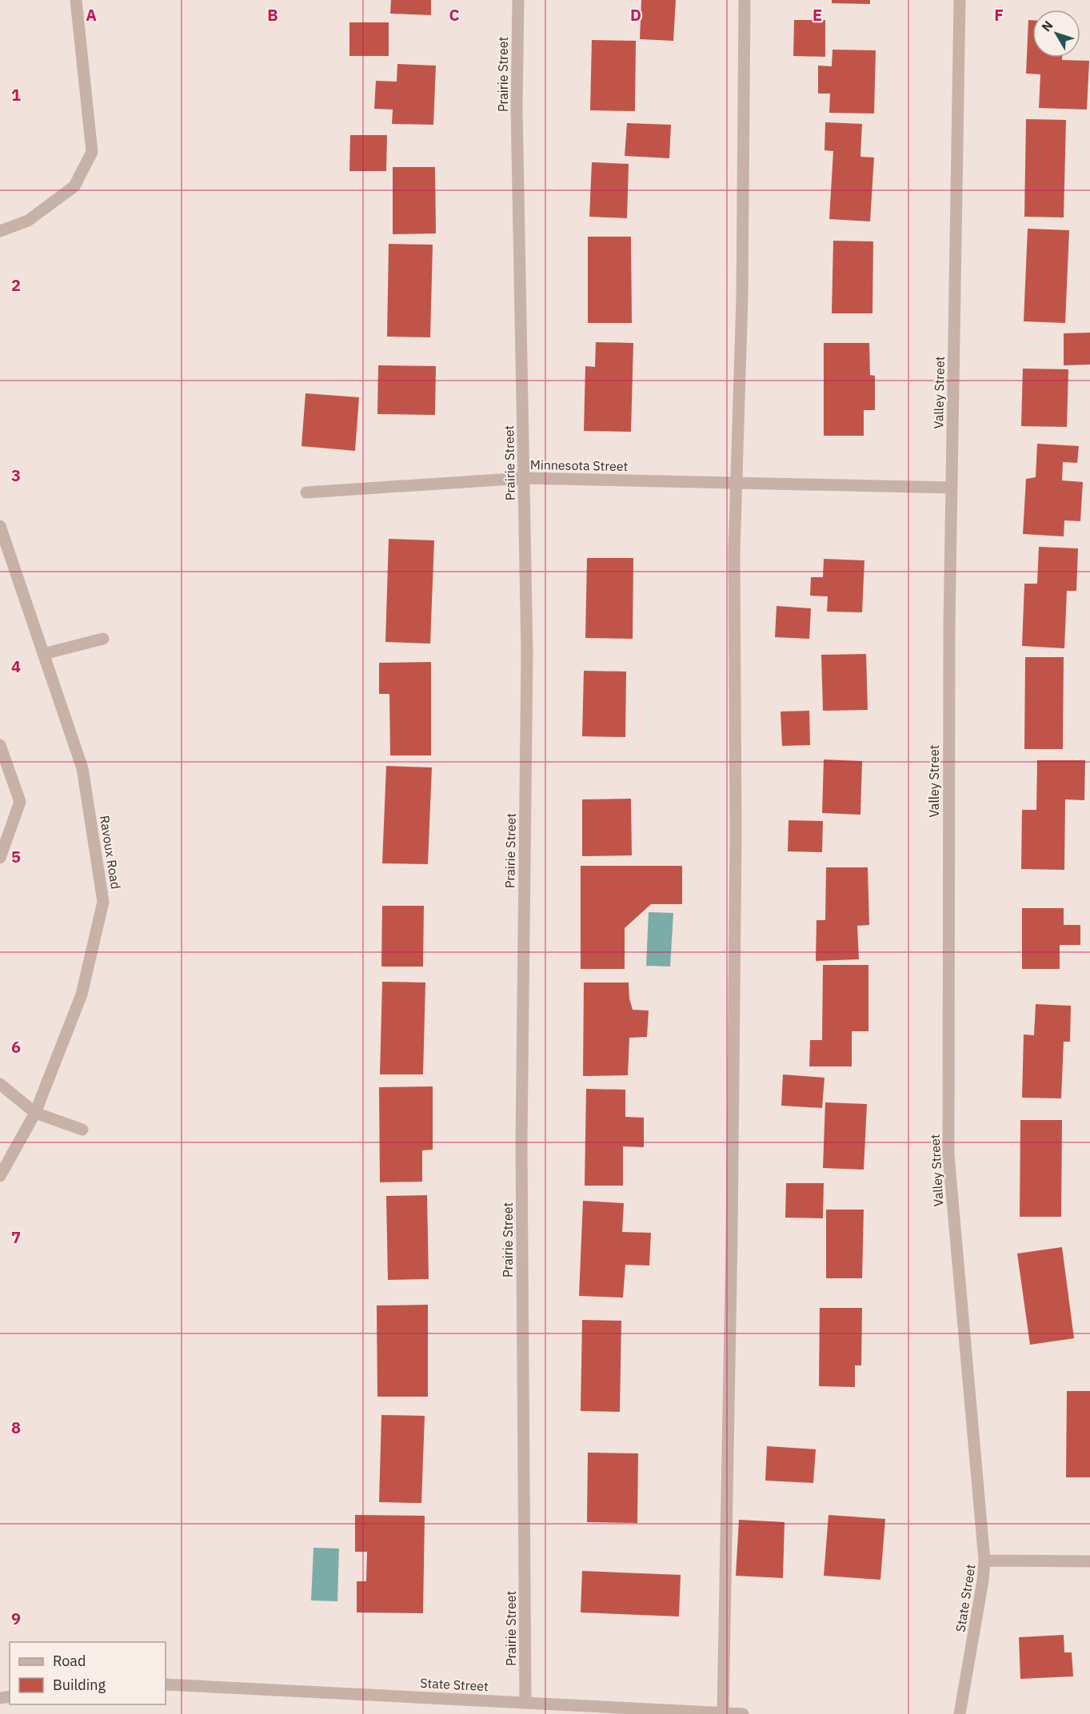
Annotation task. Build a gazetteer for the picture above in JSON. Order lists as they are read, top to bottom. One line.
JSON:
{"streets":{"street":["Prairie Street","Valley Street","Minnesota Street","Ravoux Road","State Street"]},"crossings":[["Prairie Street","Minnesota Street"],["Prairie Street","State Street"],["Valley Street","Minnesota Street"],["Valley Street","State Street"]],"legend":["Road","Building"],"north":"top left","grid":{"columns":["A","B","C","D","E","F"],"rows":["1","2","3","4","5","6","7","8","9"]}}
